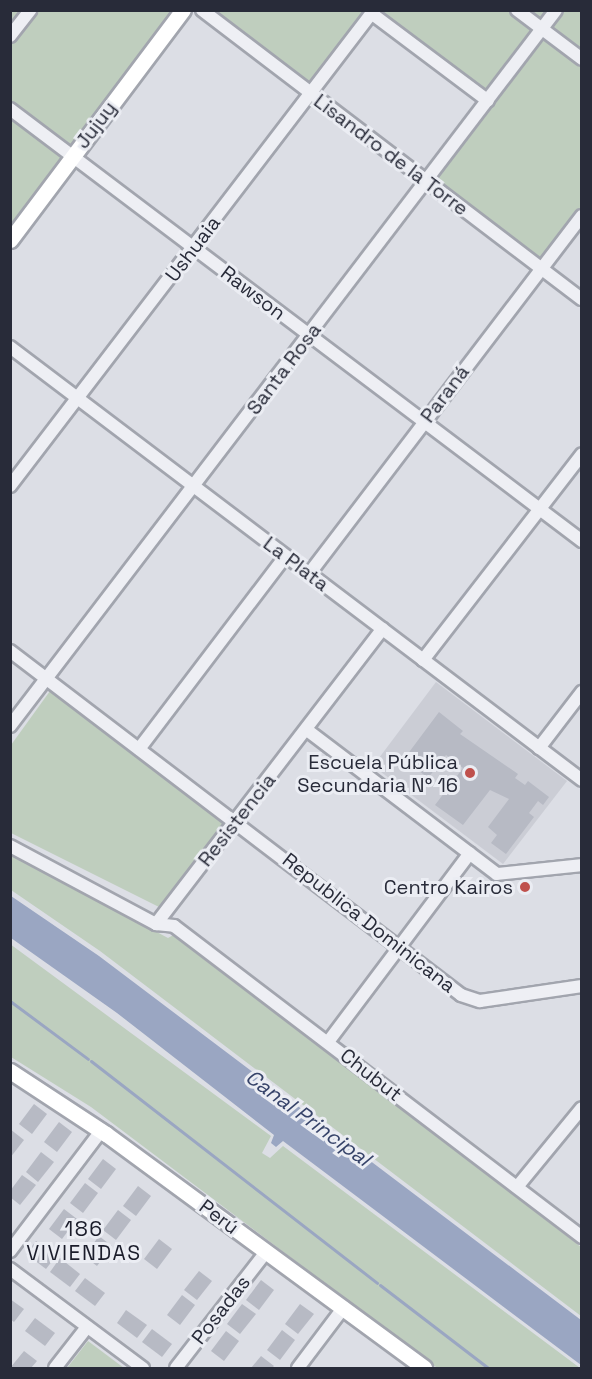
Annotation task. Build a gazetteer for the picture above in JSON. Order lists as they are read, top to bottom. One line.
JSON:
{"streets":{"main road":["Jujuy","Perú"],"street":["Lisandro de la Torre","Ushuaia","Rawson","Santa Rosa","Paraná","La Plata","Resistencia","Republica Dominicana","Chubut","Posadas"]},"crossings":[["Jujuy","Rawson"],["Lisandro de la Torre","Ushuaia"],["Lisandro de la Torre","Santa Rosa"],["Lisandro de la Torre","Paraná"],["Ushuaia","Rawson"],["Ushuaia","La Plata"],["Rawson","Santa Rosa"],["Rawson","Paraná"],["Santa Rosa","La Plata"],["Santa Rosa","Republica Dominicana"],["Paraná","La Plata"],["La Plata","Resistencia"],["Resistencia","Republica Dominicana"],["Resistencia","Chubut"],["Perú","Posadas"]],"districts":["186 VIVIENDAS"],"water":["Canal Principal"],"places":["Escuela Pública Secundaria N° 16","Centro Kairos"]}
